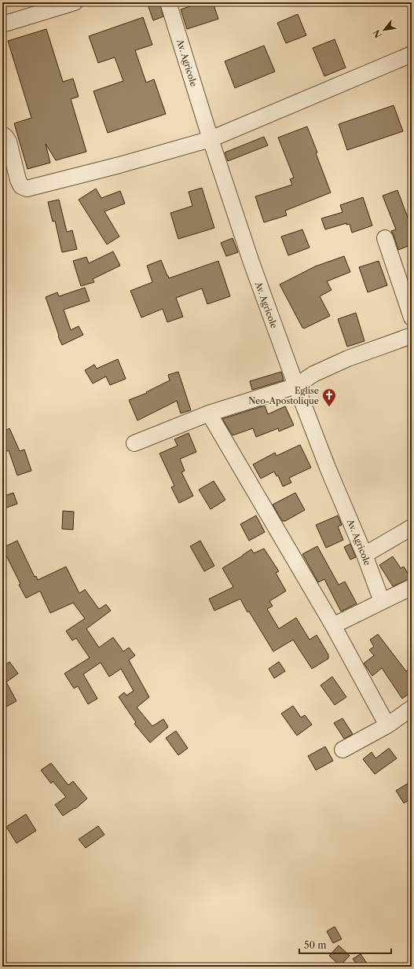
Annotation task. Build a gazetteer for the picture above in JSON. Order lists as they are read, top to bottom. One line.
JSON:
{"streets":{"street":["Av. Agricole"]},"places":{"church":["Eglise Neo-Apostolique"]},"scale_bar":"50 m","north":"bottom left"}
